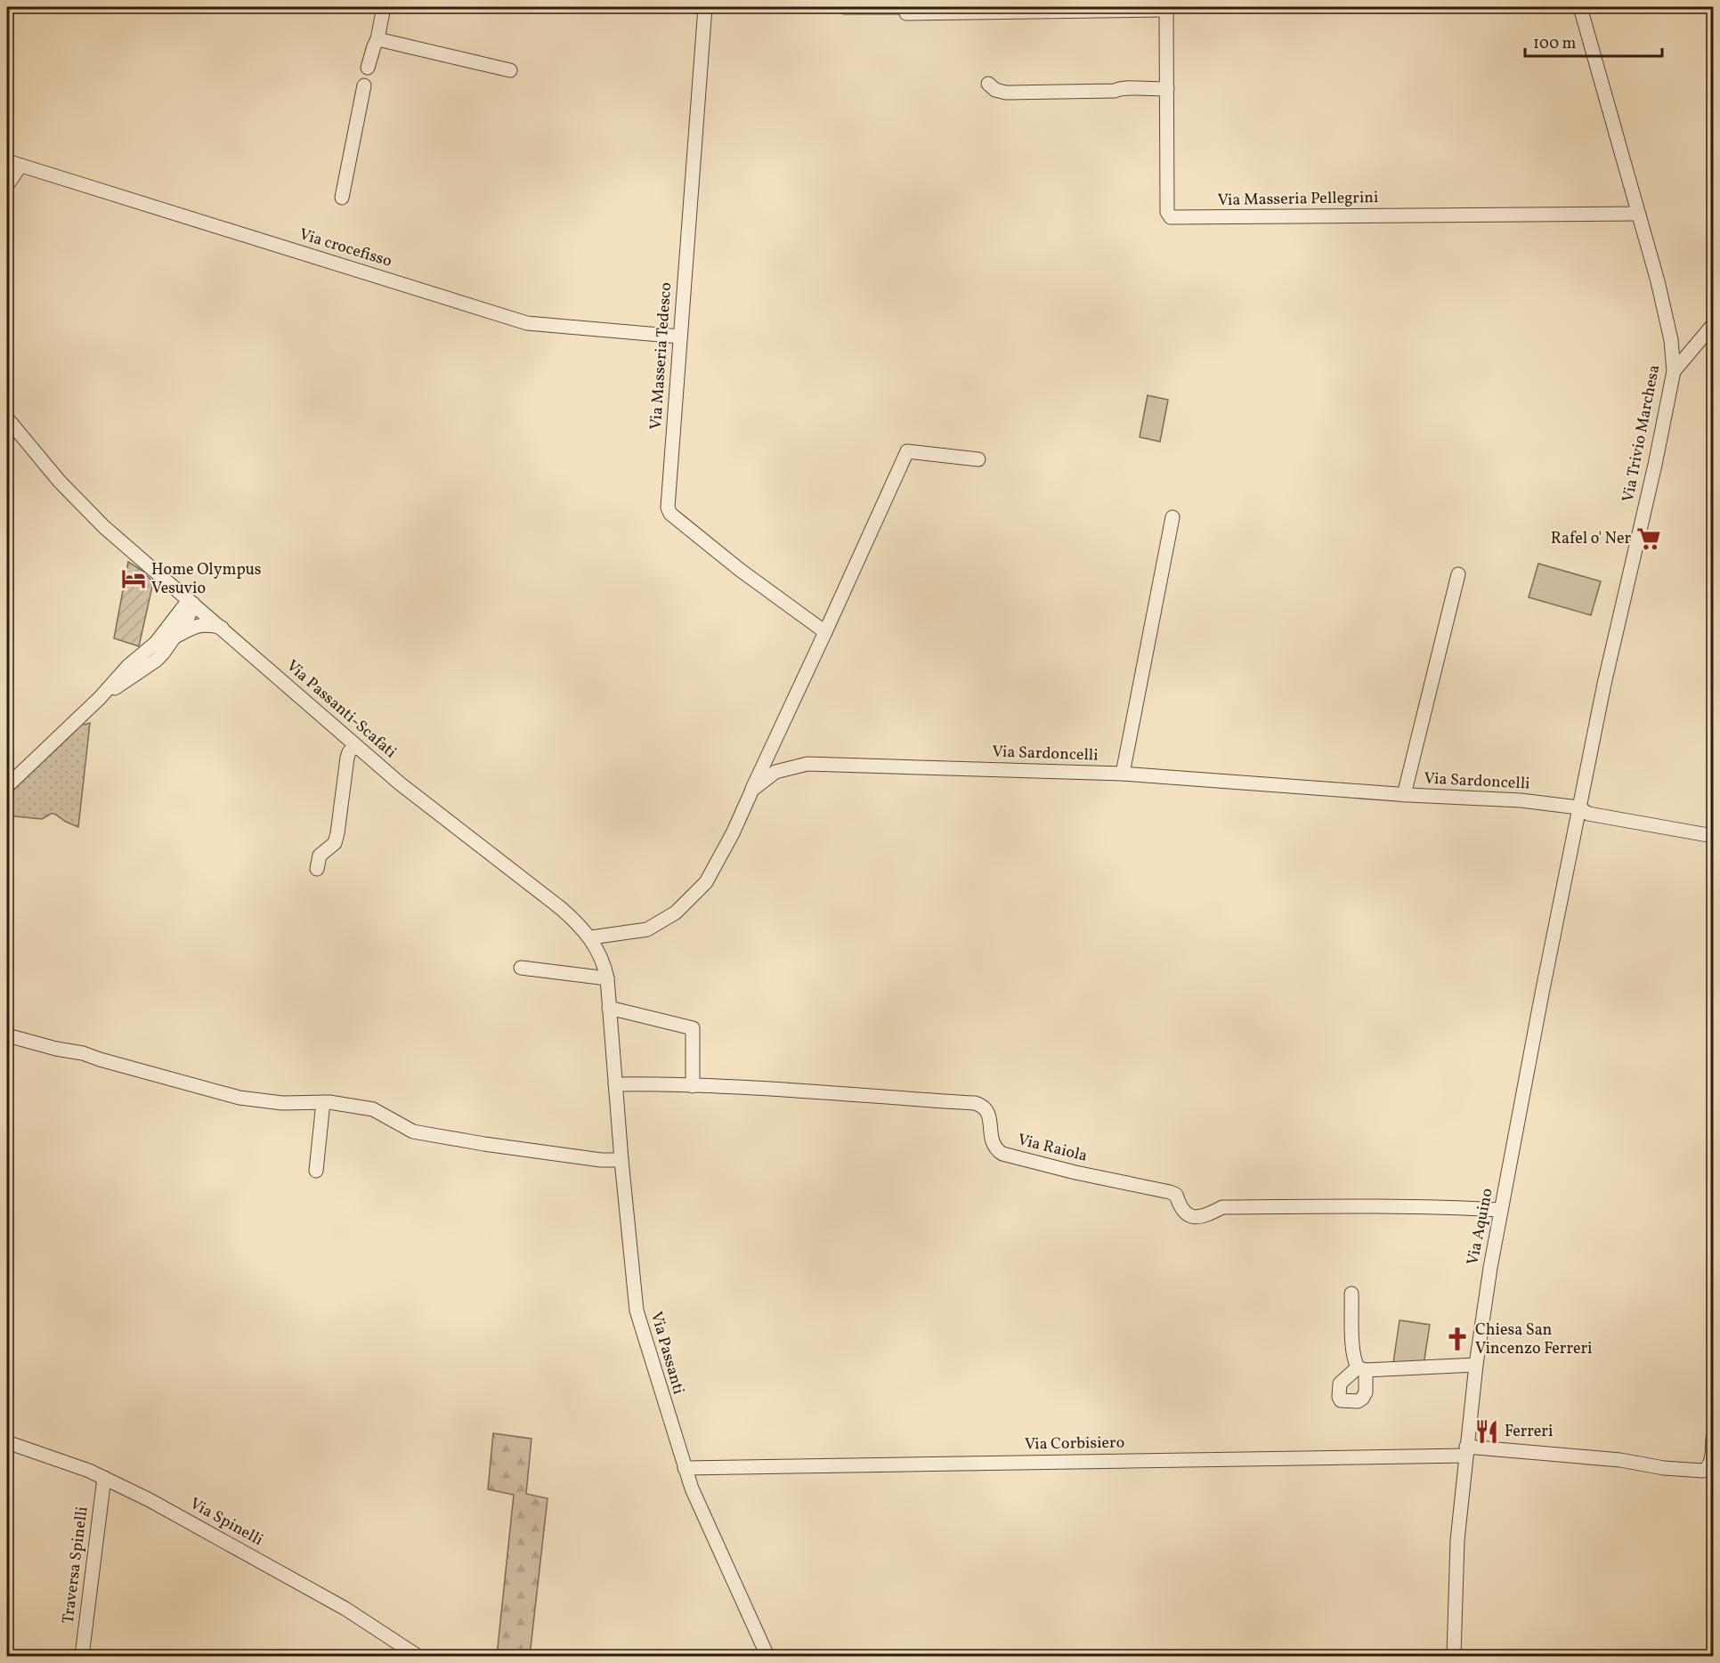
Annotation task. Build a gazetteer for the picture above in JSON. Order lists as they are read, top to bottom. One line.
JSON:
{"streets":{"street":["Via Masseria Pellegrini","Via crocefisso","Via Masseria Tedesco","Via Trivio Marchesa","Via Passanti-Scafati","Via Sardoncelli","Via Raiola","Via Aquino","Via Passanti","Via Corbisiero","Via Spinelli","Traversa Spinelli"]},"crossings":[["Via Masseria Pellegrini","Via Trivio Marchesa"],["Via crocefisso","Via Masseria Tedesco"],["Via Trivio Marchesa","Via Sardoncelli"],["Via Trivio Marchesa","Via Aquino"],["Via Passanti-Scafati","Via Sardoncelli"],["Via Passanti-Scafati","Via Passanti"],["Via Sardoncelli","Via Aquino"],["Via Raiola","Via Aquino"],["Via Raiola","Via Passanti"],["Via Aquino","Via Corbisiero"],["Via Passanti","Via Corbisiero"],["Via Spinelli","Traversa Spinelli"]],"places":{"supermarket":["Rafel o' Ner"],"hotel":["Home Olympus Vesuvio"],"church":["Chiesa San Vincenzo Ferreri"],"restaurant":["Ferreri"]},"scale_bar":"100 m"}
